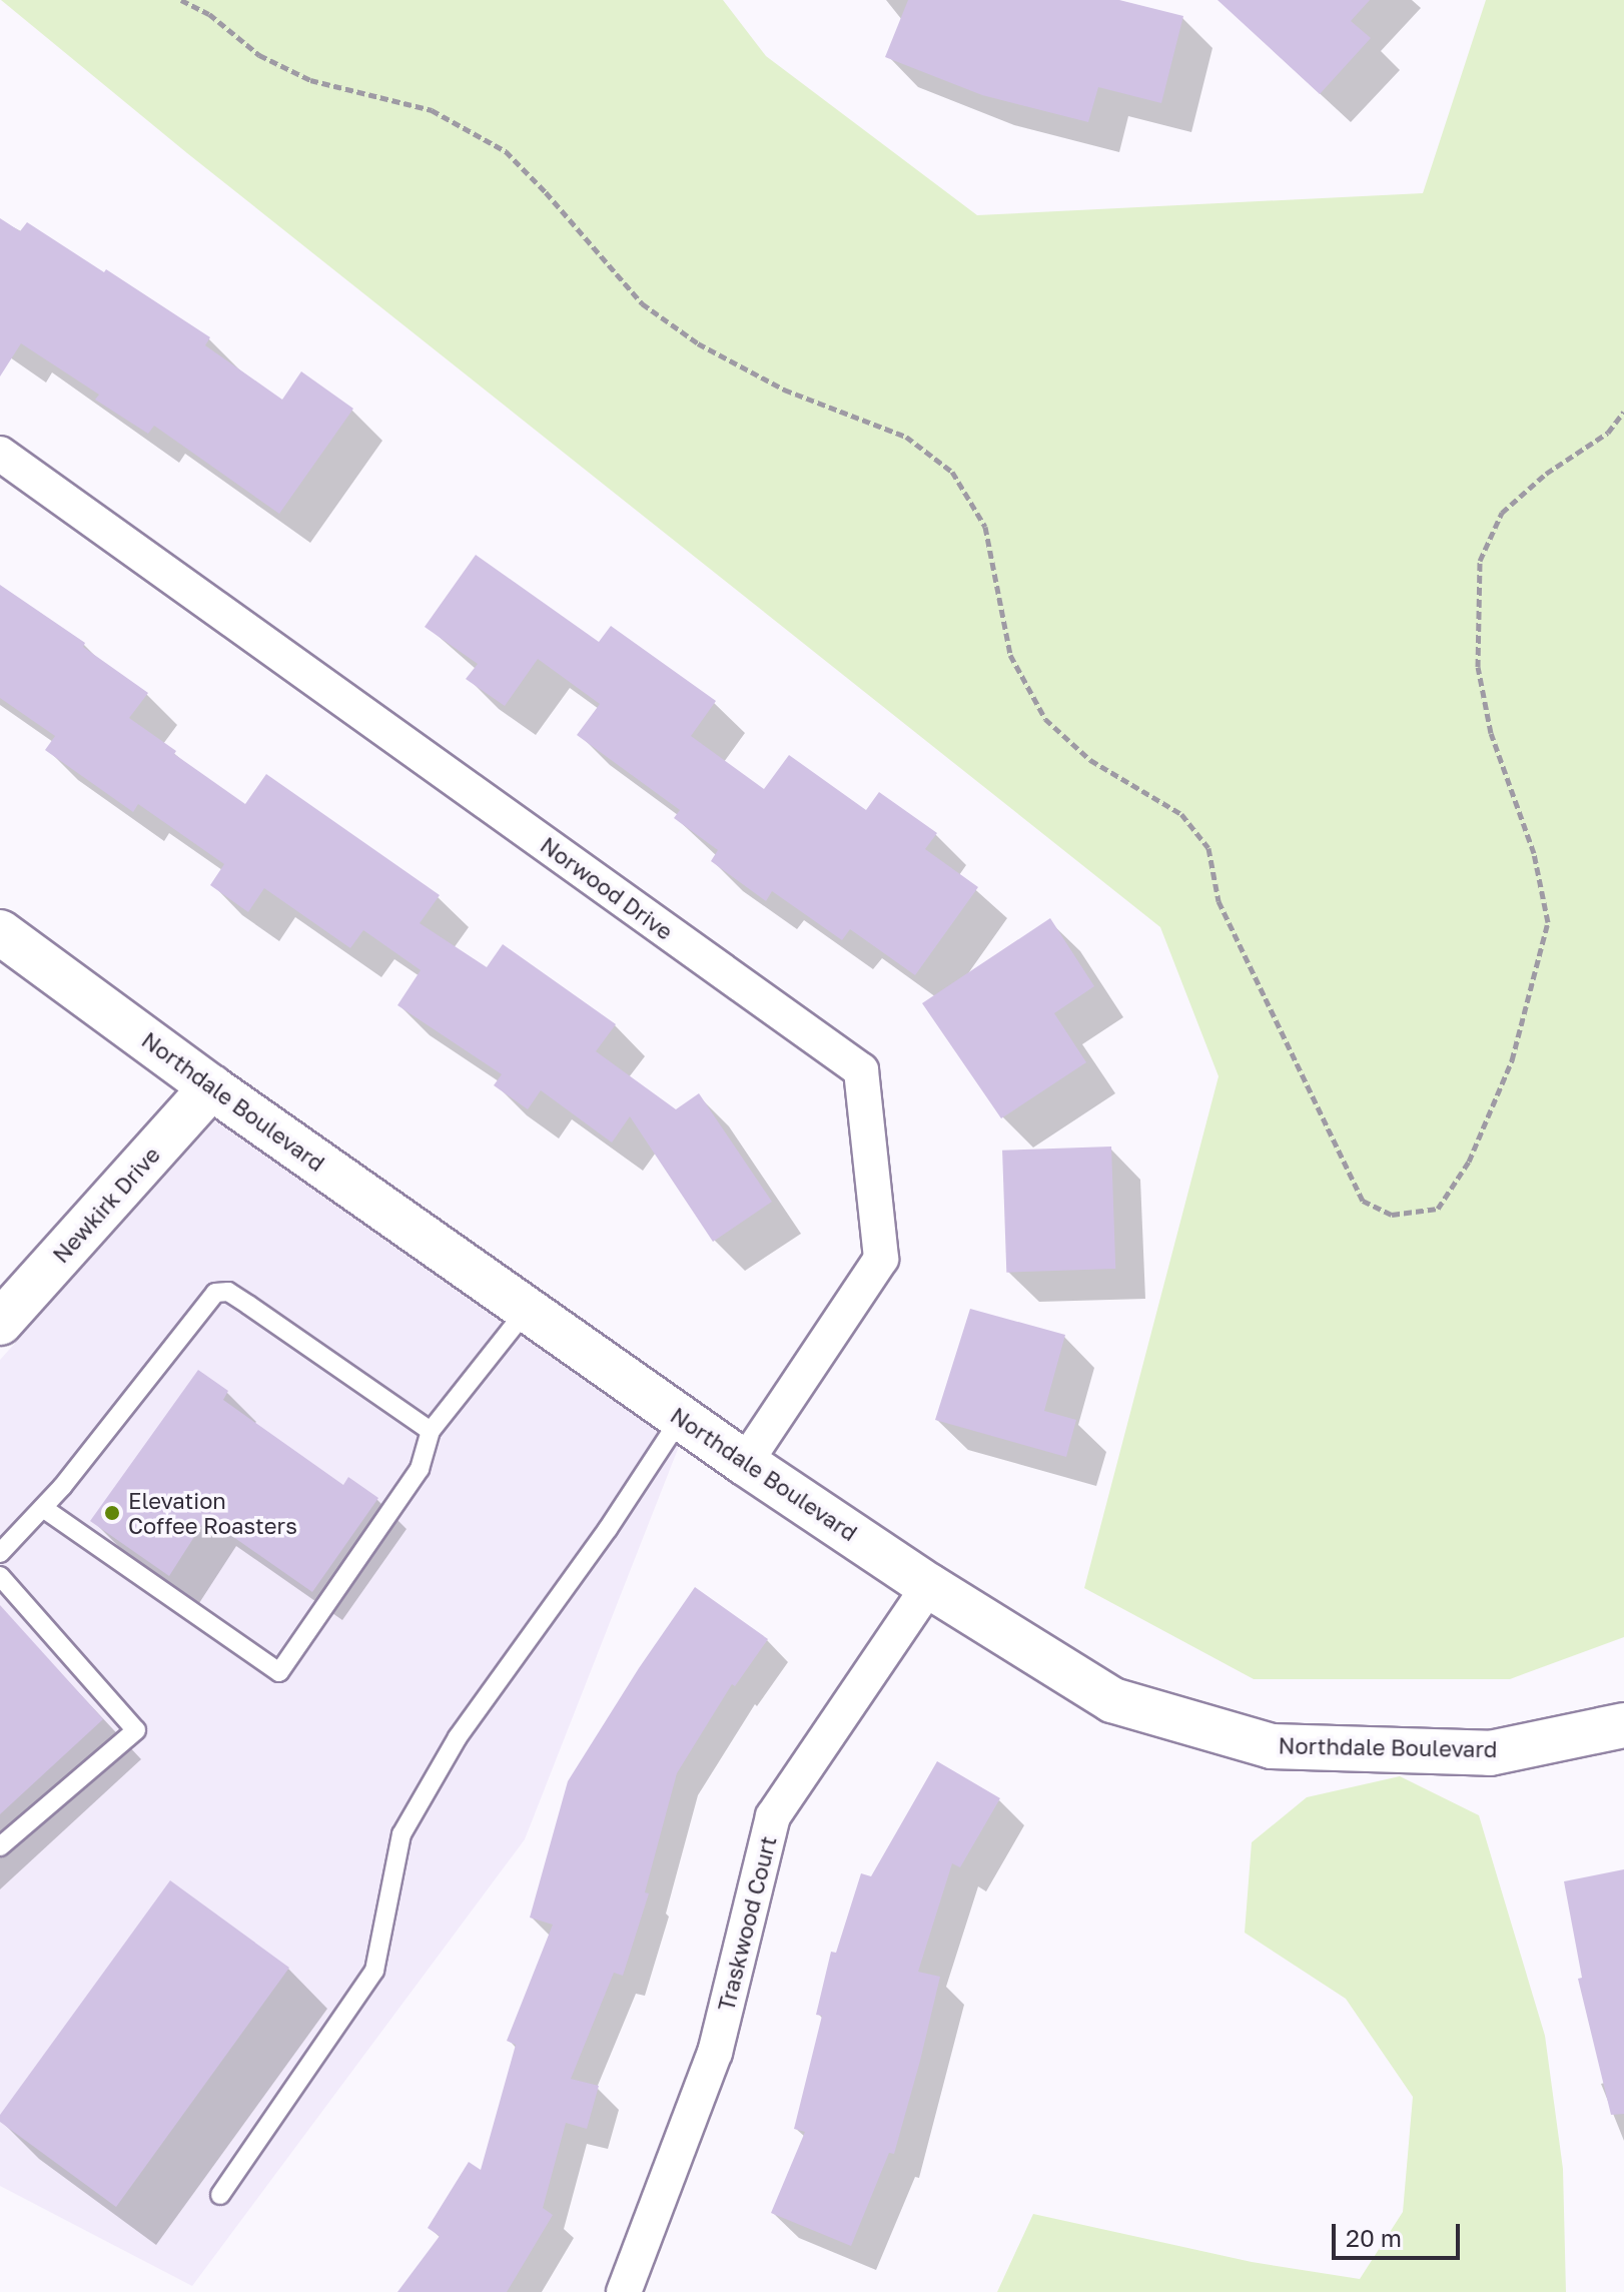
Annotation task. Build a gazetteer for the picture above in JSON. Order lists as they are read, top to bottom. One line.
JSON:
{"streets":{"street":["Norwood Drive","Northdale Boulevard","Newkirk Drive","Traskwood Court"]},"crossings":[["Norwood Drive","Northdale Boulevard"],["Northdale Boulevard","Newkirk Drive"],["Northdale Boulevard","Traskwood Court"]],"places":["Elevation Coffee Roasters"],"scale_bar":"20 m"}
